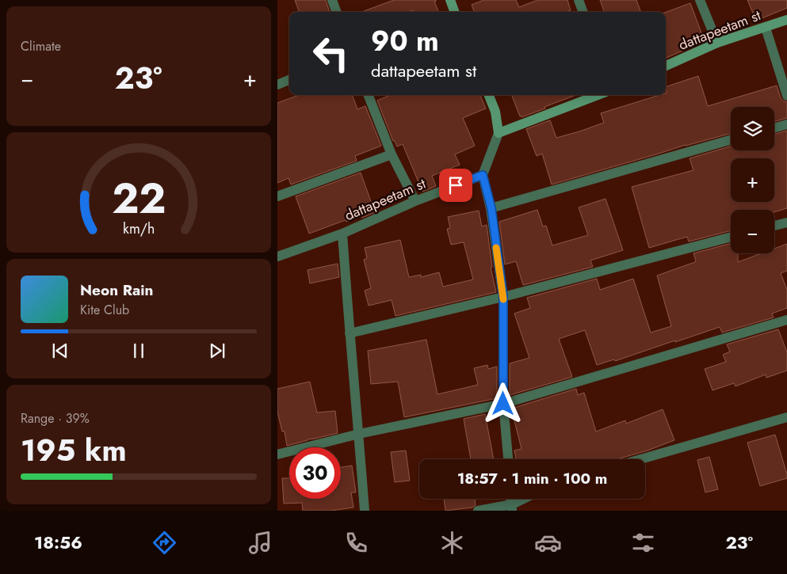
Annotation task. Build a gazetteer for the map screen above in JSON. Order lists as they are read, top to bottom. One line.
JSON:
{"streets":{"street":["dattapeetam st"]},"page":{"tile":["Climate",["Range · 39%","195 km"]],"turn":["90 m","dattapeetam st"],"heat":["−","23°","+"],"map_buttons":["+","−"],"song":["Neon Rain","Kite Club"],"limit":"30","trip":"18:57 · 1 min · 100 m","tabs":["18:56","23°"],"gauge":["22","km/h"]}}
